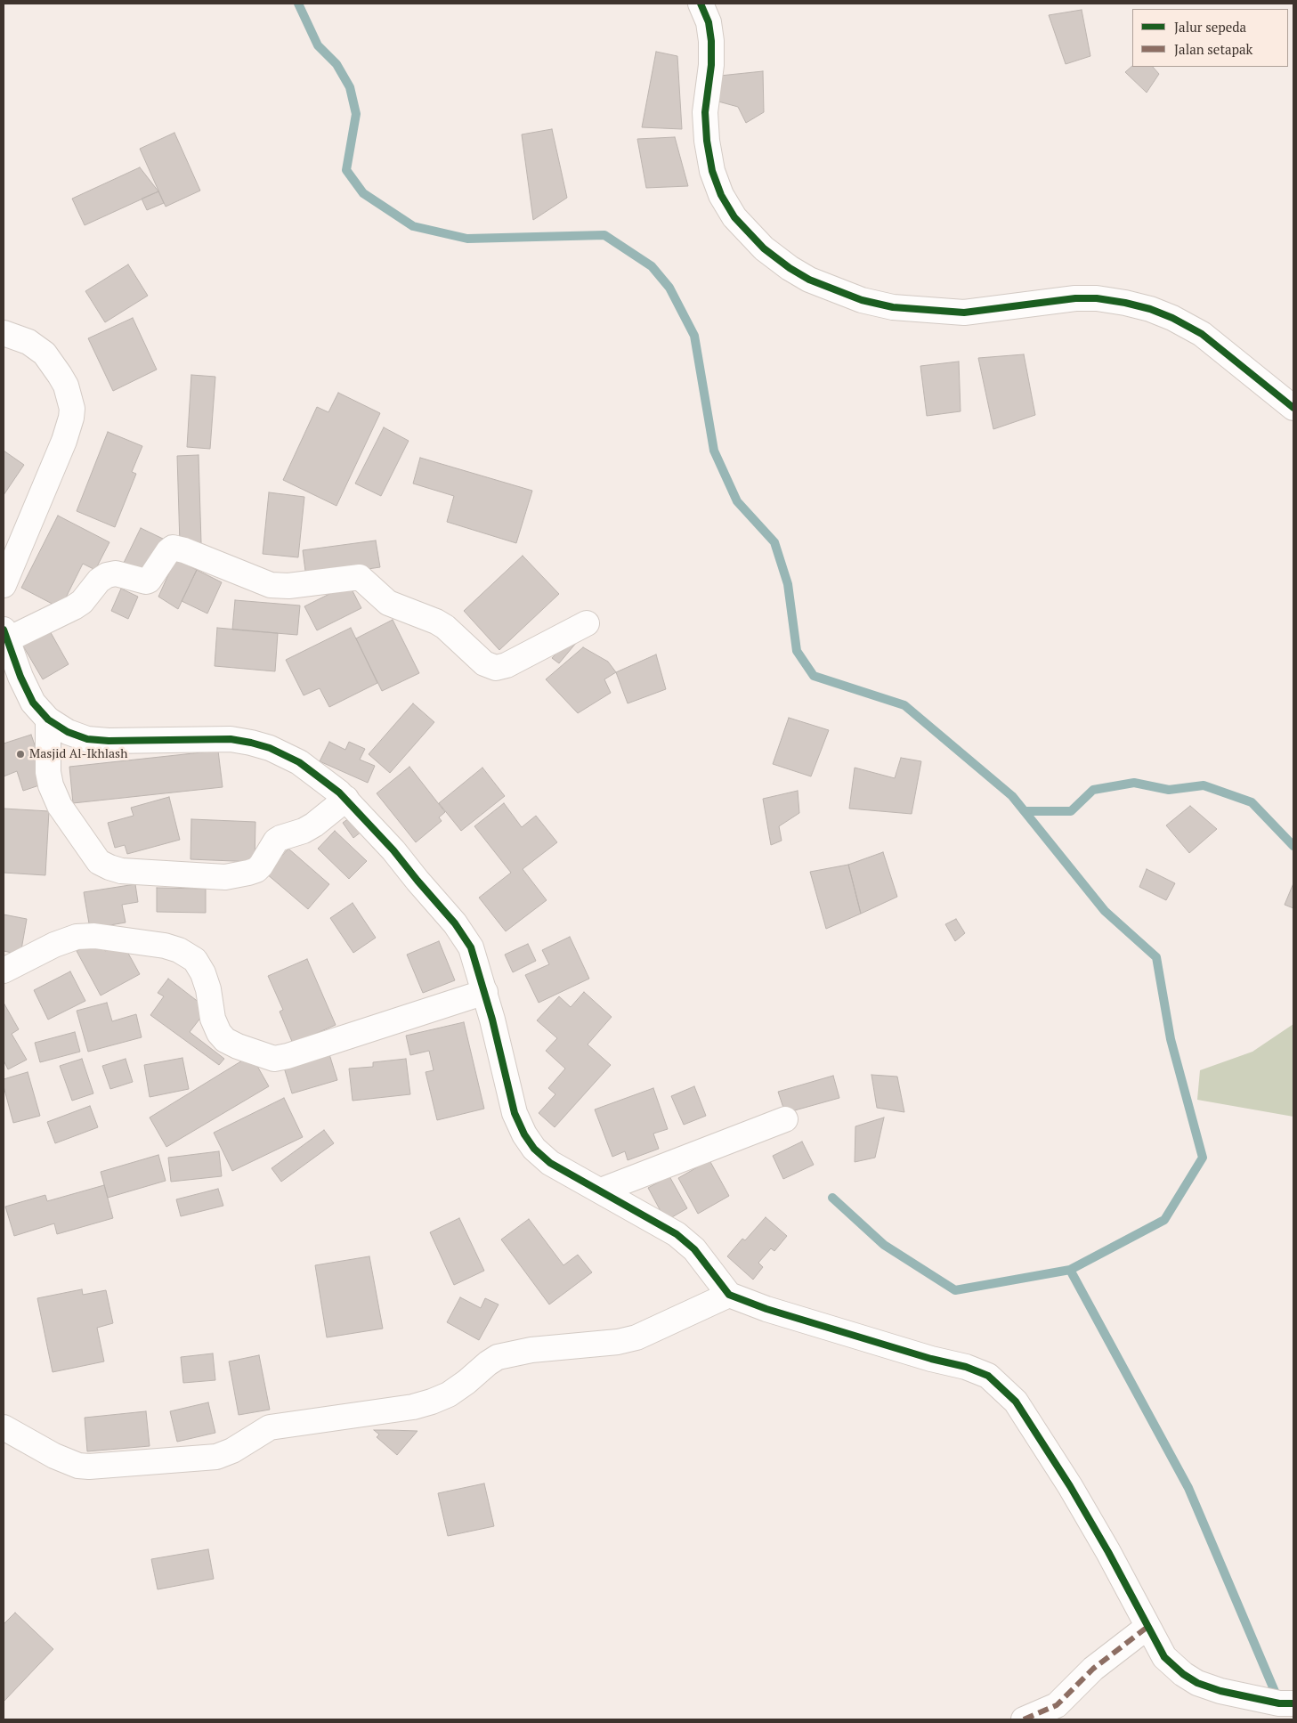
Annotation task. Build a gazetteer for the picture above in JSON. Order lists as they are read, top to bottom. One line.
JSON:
{"places":["Masjid Al-Ikhlash"],"legend":["Jalur sepeda","Jalan setapak"]}
